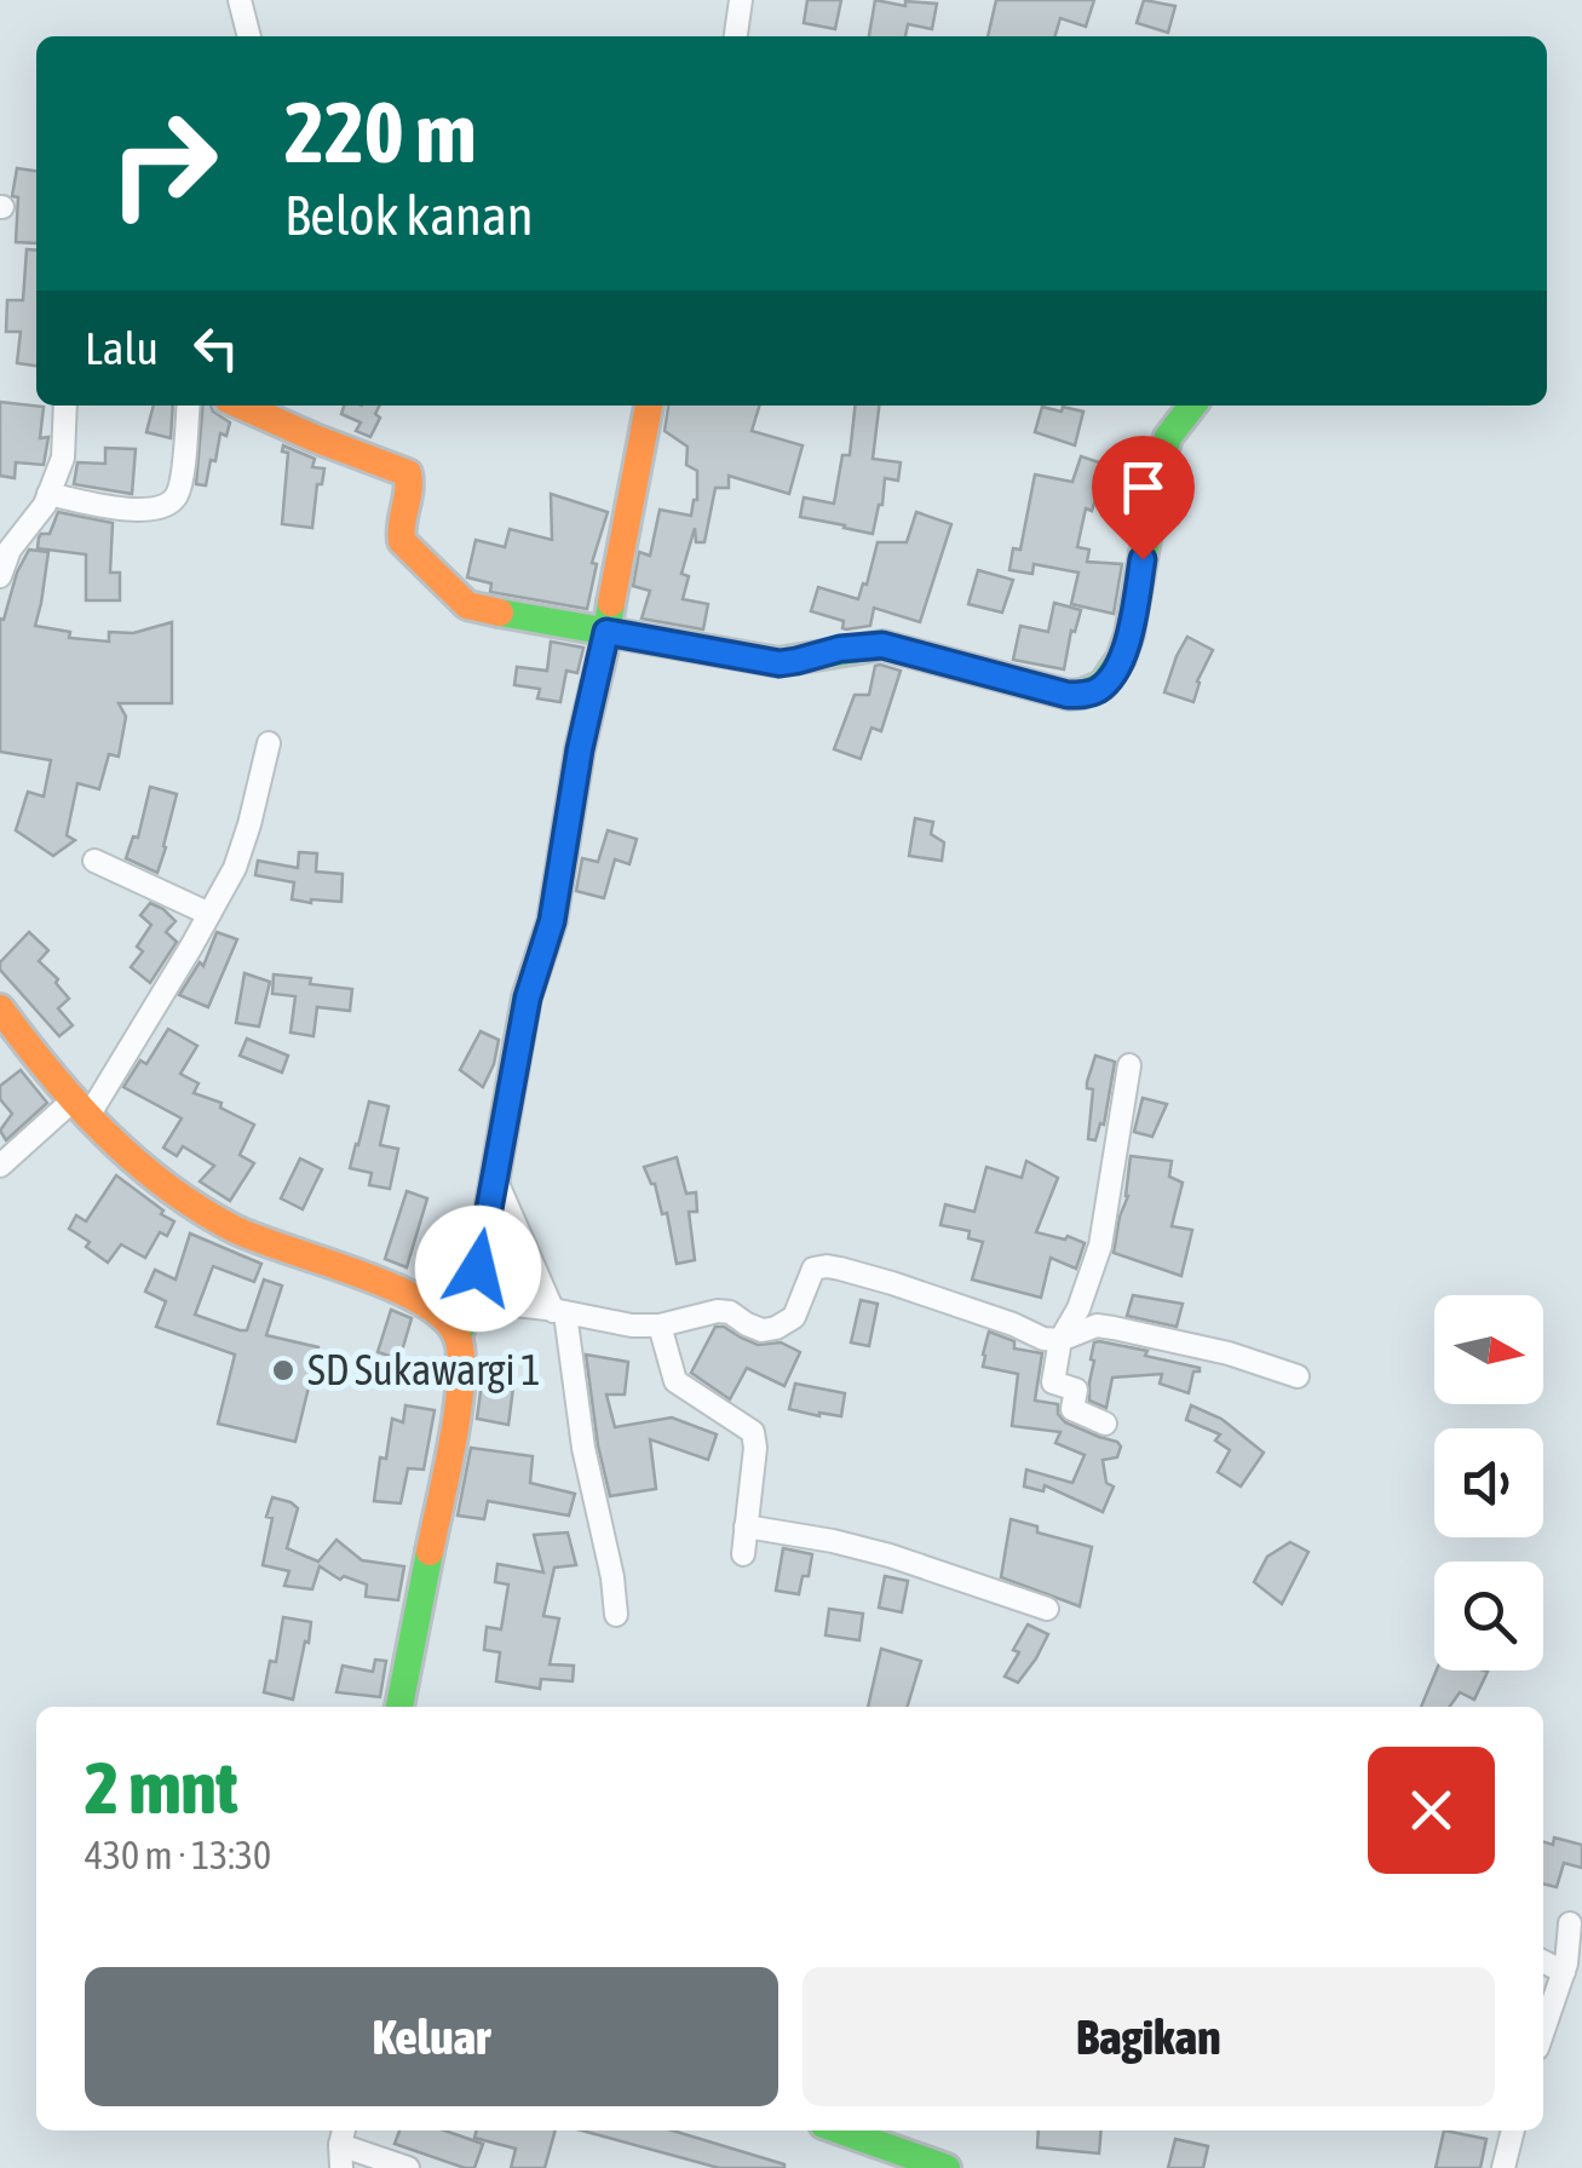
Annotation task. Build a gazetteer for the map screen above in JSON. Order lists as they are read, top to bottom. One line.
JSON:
{"places":["SD Sukawargi 1"],"north":"right","page":{"turn":["220 m","Belok kanan"],"then":"Lalu","heading":["2 mnt","430 m · 13:30"],"buttons":["Keluar","Bagikan"]}}
